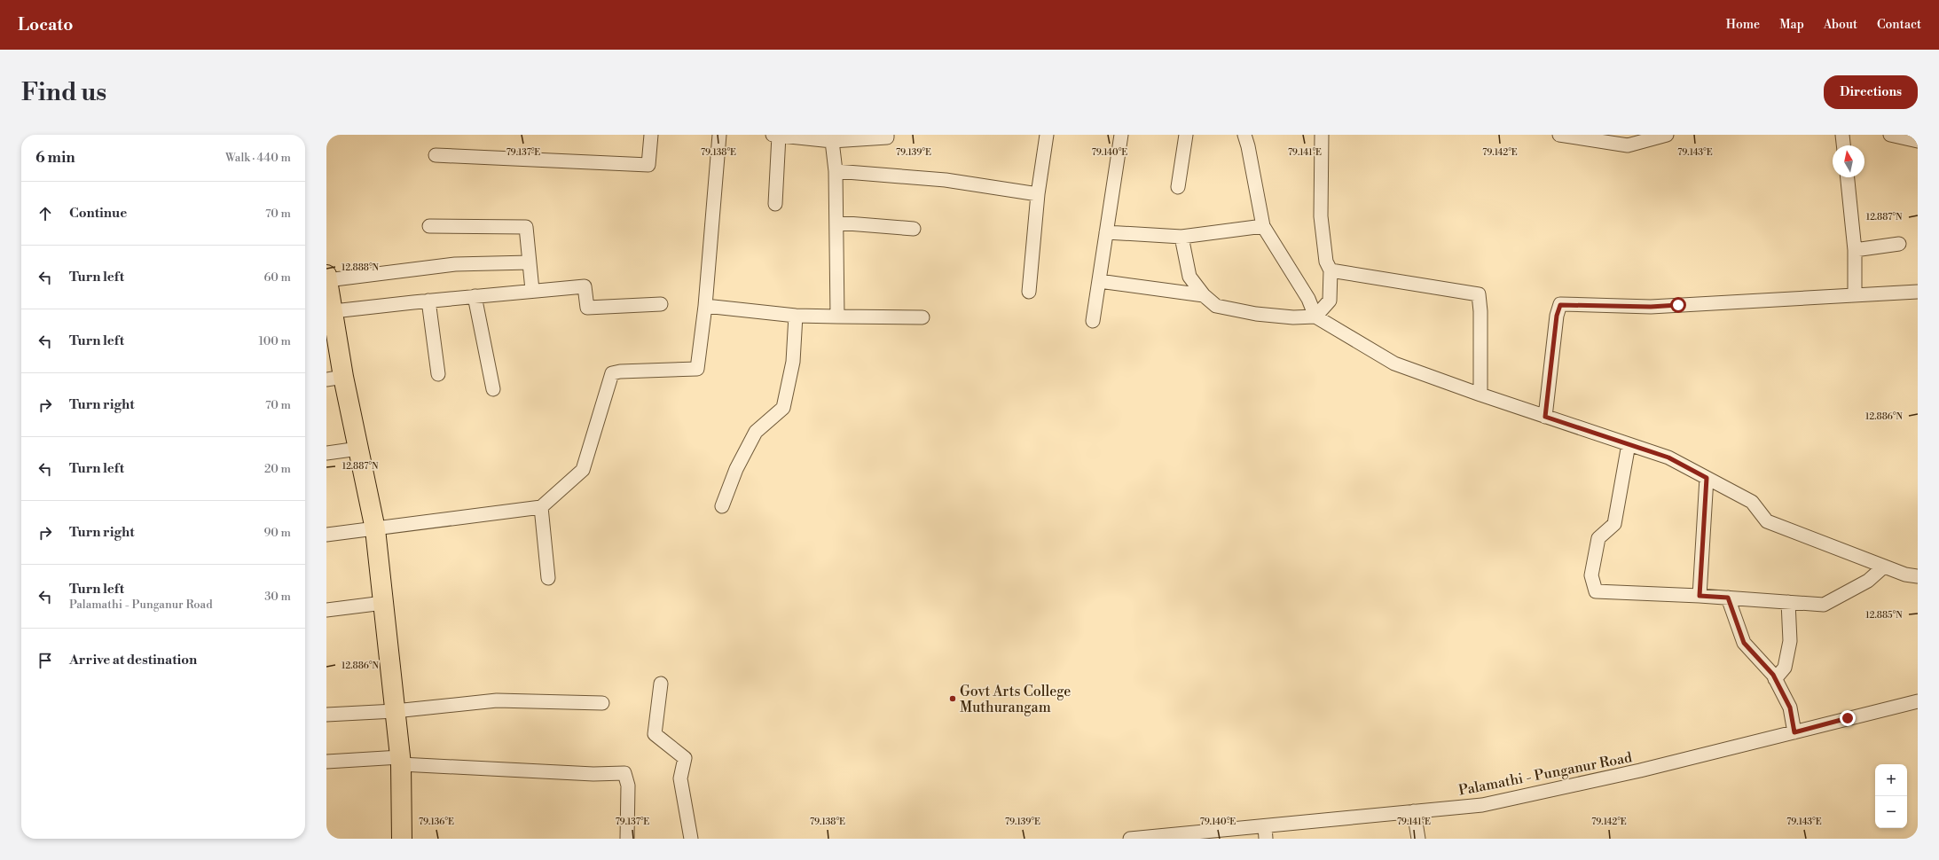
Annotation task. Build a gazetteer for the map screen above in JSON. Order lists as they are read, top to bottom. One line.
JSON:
{"streets":{"street":["Palamathi - Punganur Road"]},"places":["Govt Arts College Muthurangam"],"north":"top","page":{"header":"Locato","nav":["Home","Map","About","Contact"],"buttons":"Directions","title":"Find us","heading":["6 min","Walk · 440 m"],"list":[["Continue","70 m"],["Turn left","60 m"],["Turn left","100 m"],["Turn right","70 m"],["Turn left","20 m"],["Turn right","90 m"],["Turn left","Palamathi - Punganur Road","30 m"],"Arrive at destination"],"map_buttons":["+","−"]},"coordinates":["79.139°E","79.140°E","79.137°E","79.138°E","79.141°E","79.142°E","79.143°E","12.887°N","12.888°N","12.886°N","12.885°N","79.136°E"]}
